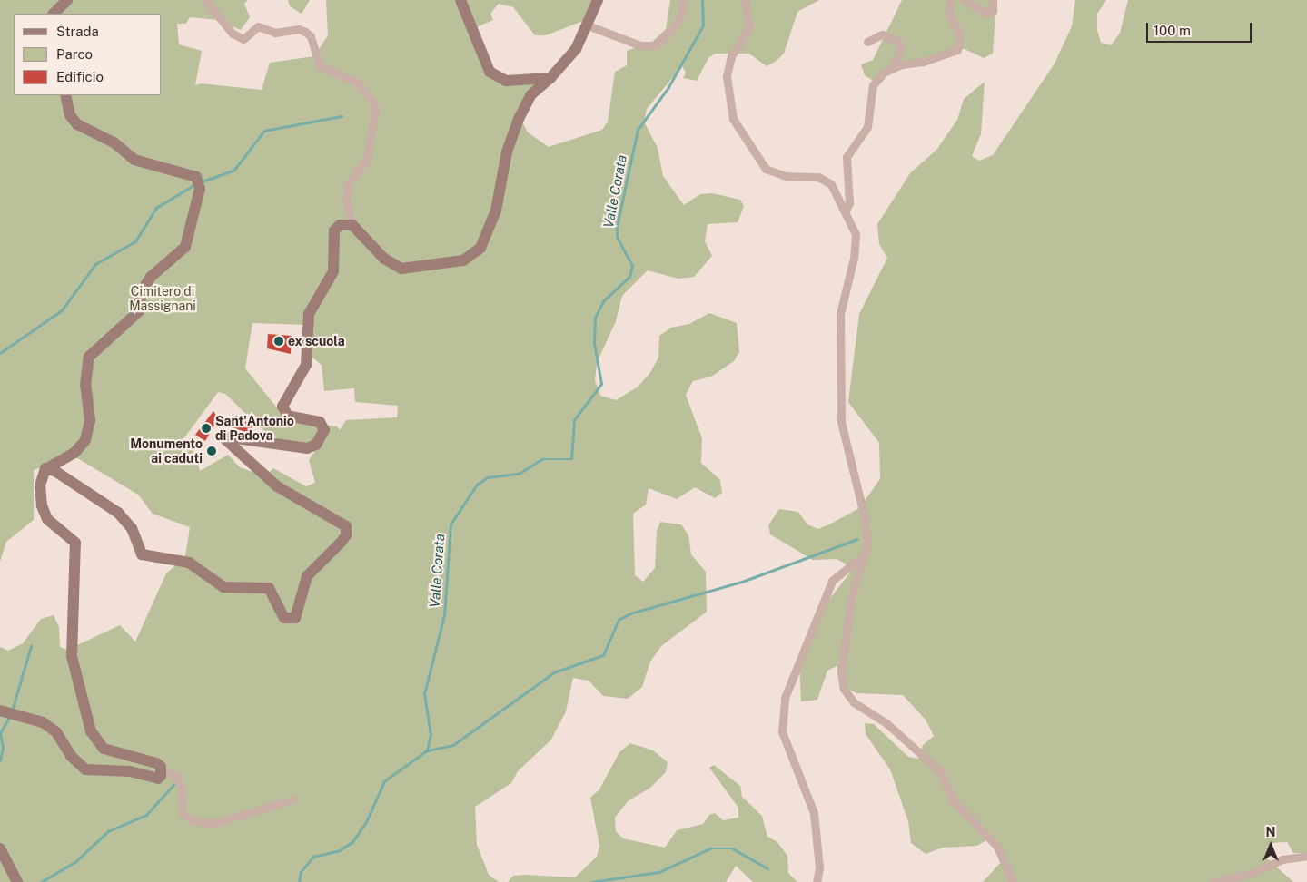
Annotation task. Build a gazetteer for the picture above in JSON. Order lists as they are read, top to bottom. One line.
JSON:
{"water":["Valle Corata"],"parks":["Cimitero di Massignani"],"places":["ex scuola","Sant'Antonio di Padova","Monumento ai caduti"],"legend":["Strada","Parco","Edificio"],"scale_bar":"100 m","north":"top"}
